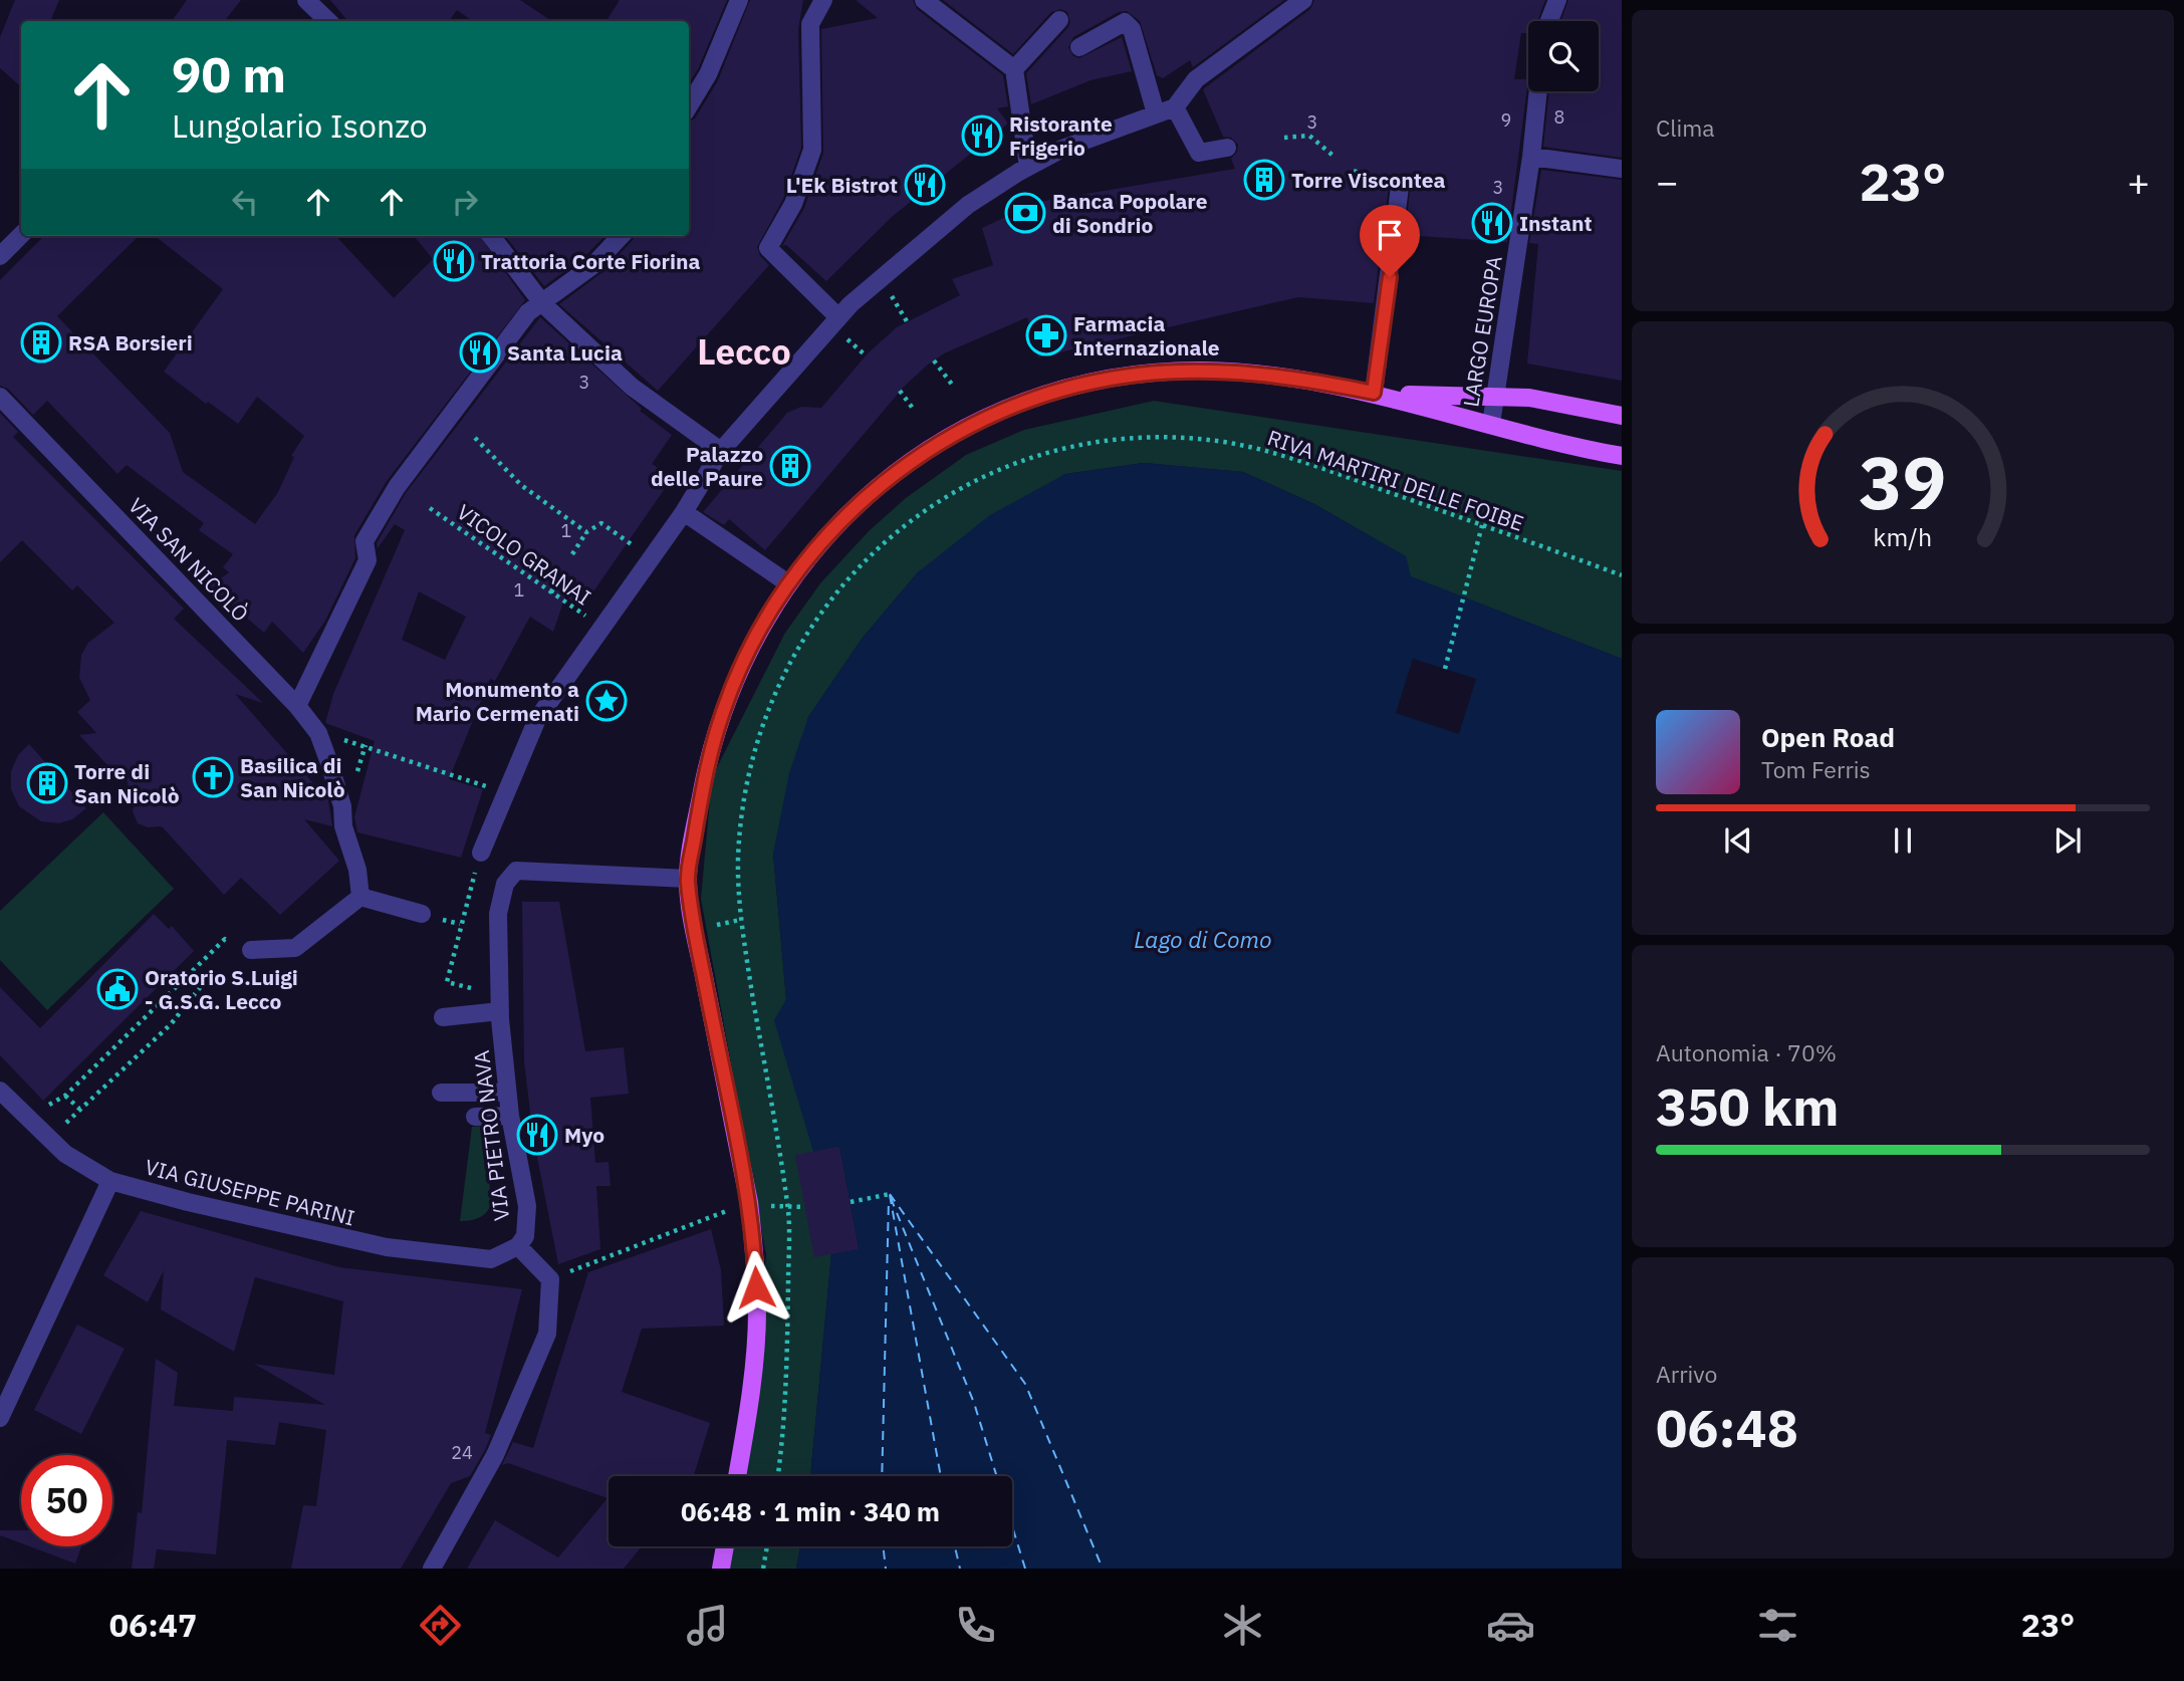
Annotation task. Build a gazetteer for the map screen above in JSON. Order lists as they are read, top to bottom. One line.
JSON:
{"streets":{"street":["LARGO EUROPA","VIA SAN NICOLÒ","VIA PIETRO NAVA","VIA GIUSEPPE PARINI"],"path":["RIVA MARTIRI DELLE FOIBE","VICOLO GRANAI"]},"crossings":[["VIA PIETRO NAVA","VIA GIUSEPPE PARINI"]],"districts":["Lecco"],"water":["Lago di Como"],"places":{"restaurant":["Ristorante Frigerio","L'Ek Bistrot","Instant","Trattoria Corte Fiorina","Santa Lucia","Myo"],"building":["Torre Viscontea","RSA Borsieri","Palazzo delle Paure","Torre di San Nicolò"],"bank":["Banca Popolare di Sondrio"],"pharmacy":["Farmacia Internazionale"],"place":["Monumento a Mario Cermenati"],"church":["Basilica di San Nicolò"],"public building":["Oratorio S.Luigi - G.S.G. Lecco"]},"house_numbers":["8","9","3","3","3","1","1","24"],"page":{"tile":["Clima",["Autonomia · 70%","350 km"],["Arrivo","06:48"]],"turn":["90 m","Lungolario Isonzo"],"heat":["−","23°","+"],"song":["Open Road","Tom Ferris"],"limit":"50","trip":"06:48 · 1 min · 340 m","tabs":["06:47","23°"],"gauge":["39","km/h"]}}
